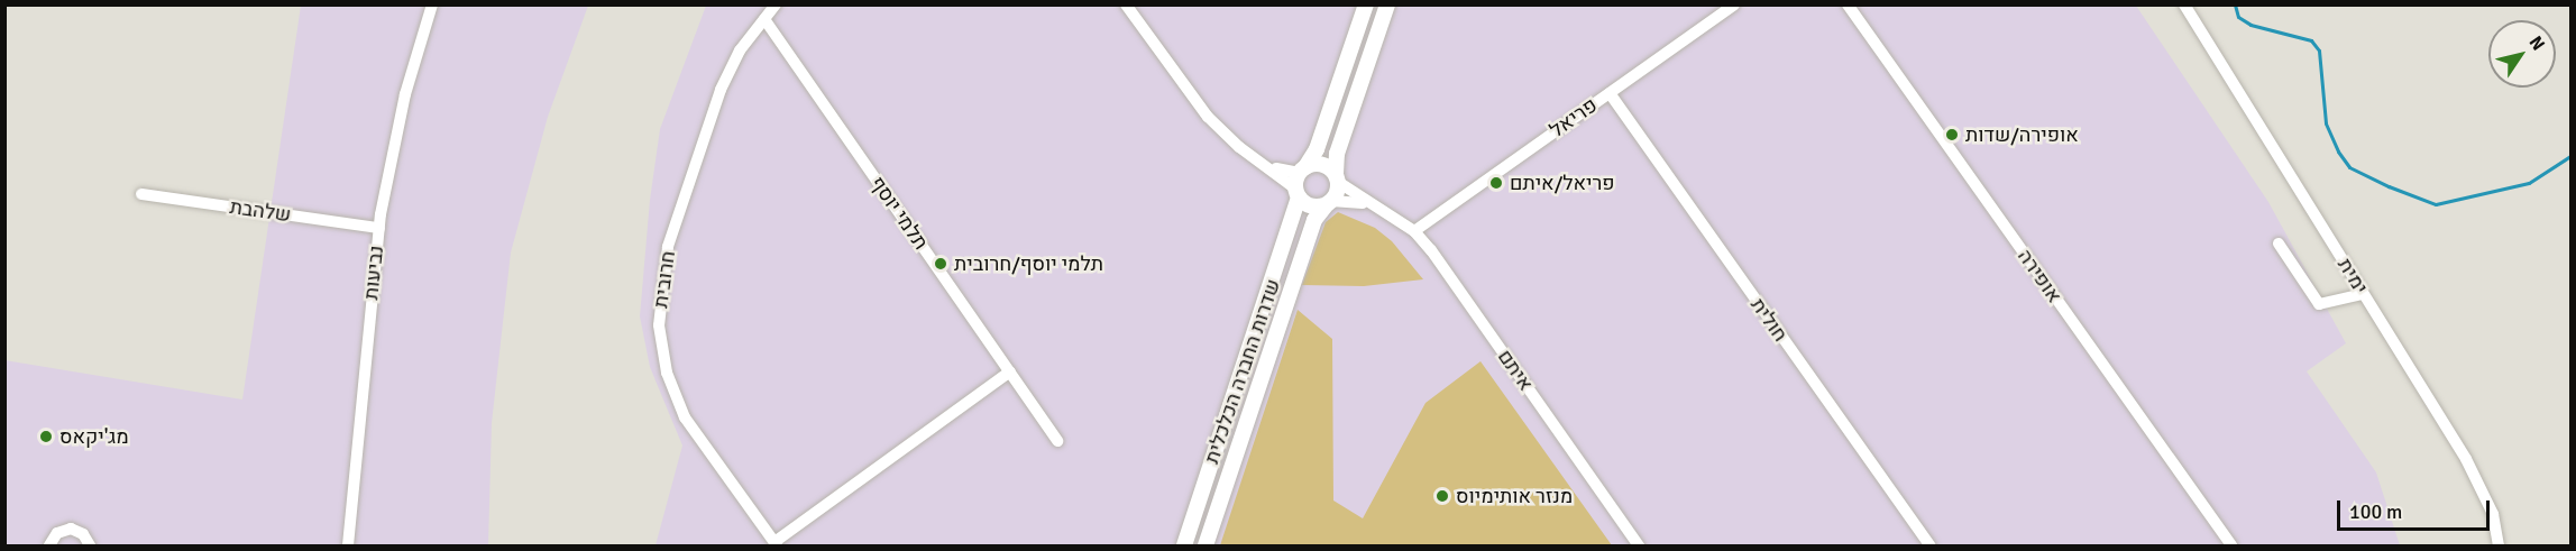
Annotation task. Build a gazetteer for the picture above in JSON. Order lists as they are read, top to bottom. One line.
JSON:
{"streets":{"main road":["שדרות החברה הכלכלית"],"street":["פריאל","שלהבת","תלמי יוסף","נביעות","אופירה","ימית","חרובית","חולית","איתם"]},"crossings":[["פריאל","חולית"],["פריאל","איתם"],["שלהבת","נביעות"],["תלמי יוסף","חרובית"],["איתם","שדרות החברה הכלכלית"]],"places":["אופירה/שדות","פריאל/איתם","תלמי יוסף/חרובית","מג'יקאס","מנזר אותימיוס"],"scale_bar":"100 m","north":"top right"}
